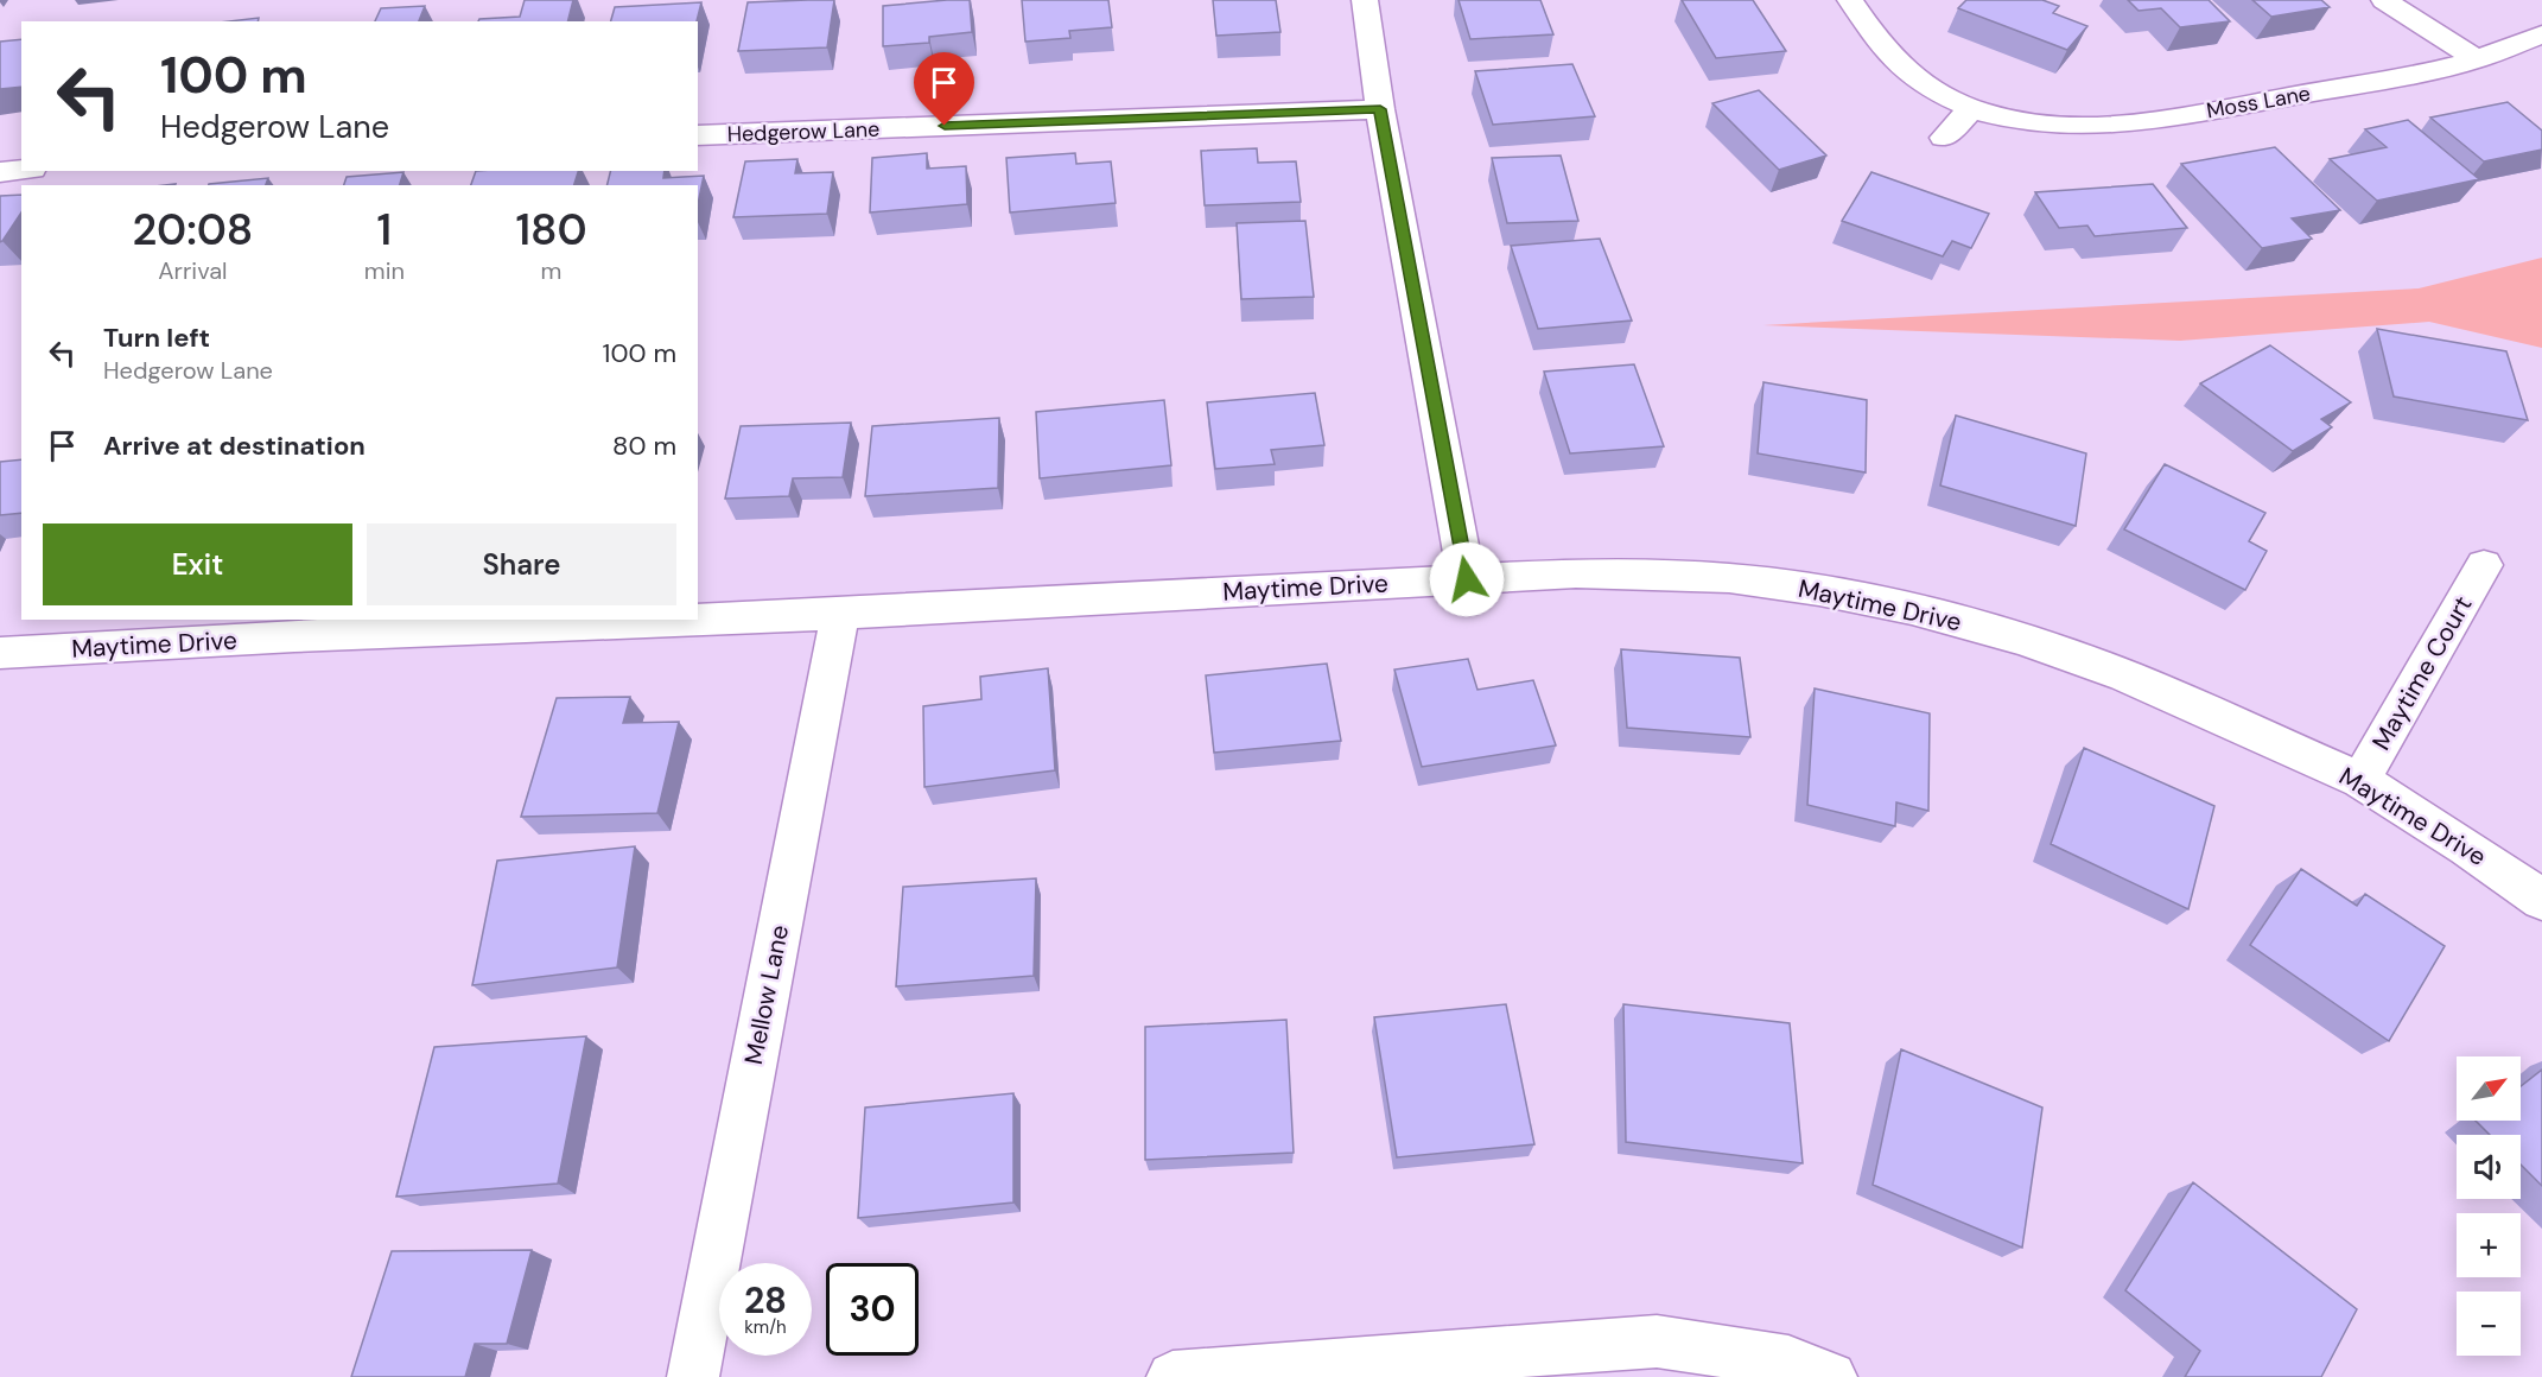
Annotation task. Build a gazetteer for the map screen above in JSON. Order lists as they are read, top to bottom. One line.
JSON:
{"streets":{"street":["Moss Lane","Hedgerow Lane","Maytime Drive","Maytime Court","Mellow Lane"]},"crossings":[["Maytime Drive","Maytime Court"],["Maytime Drive","Mellow Lane"]],"north":"top right","page":{"turn":["100 m","Hedgerow Lane"],"eta":["20:08","Arrival","1","min","180","m"],"list":[{"name":"Turn left","note":"Hedgerow Lane","value":"100 m"},{"name":"Arrive at destination","value":"80 m"}],"buttons":["Exit","Share"],"map_buttons":["+","−"],"speed":"28 km/h","limit":"30"}}
